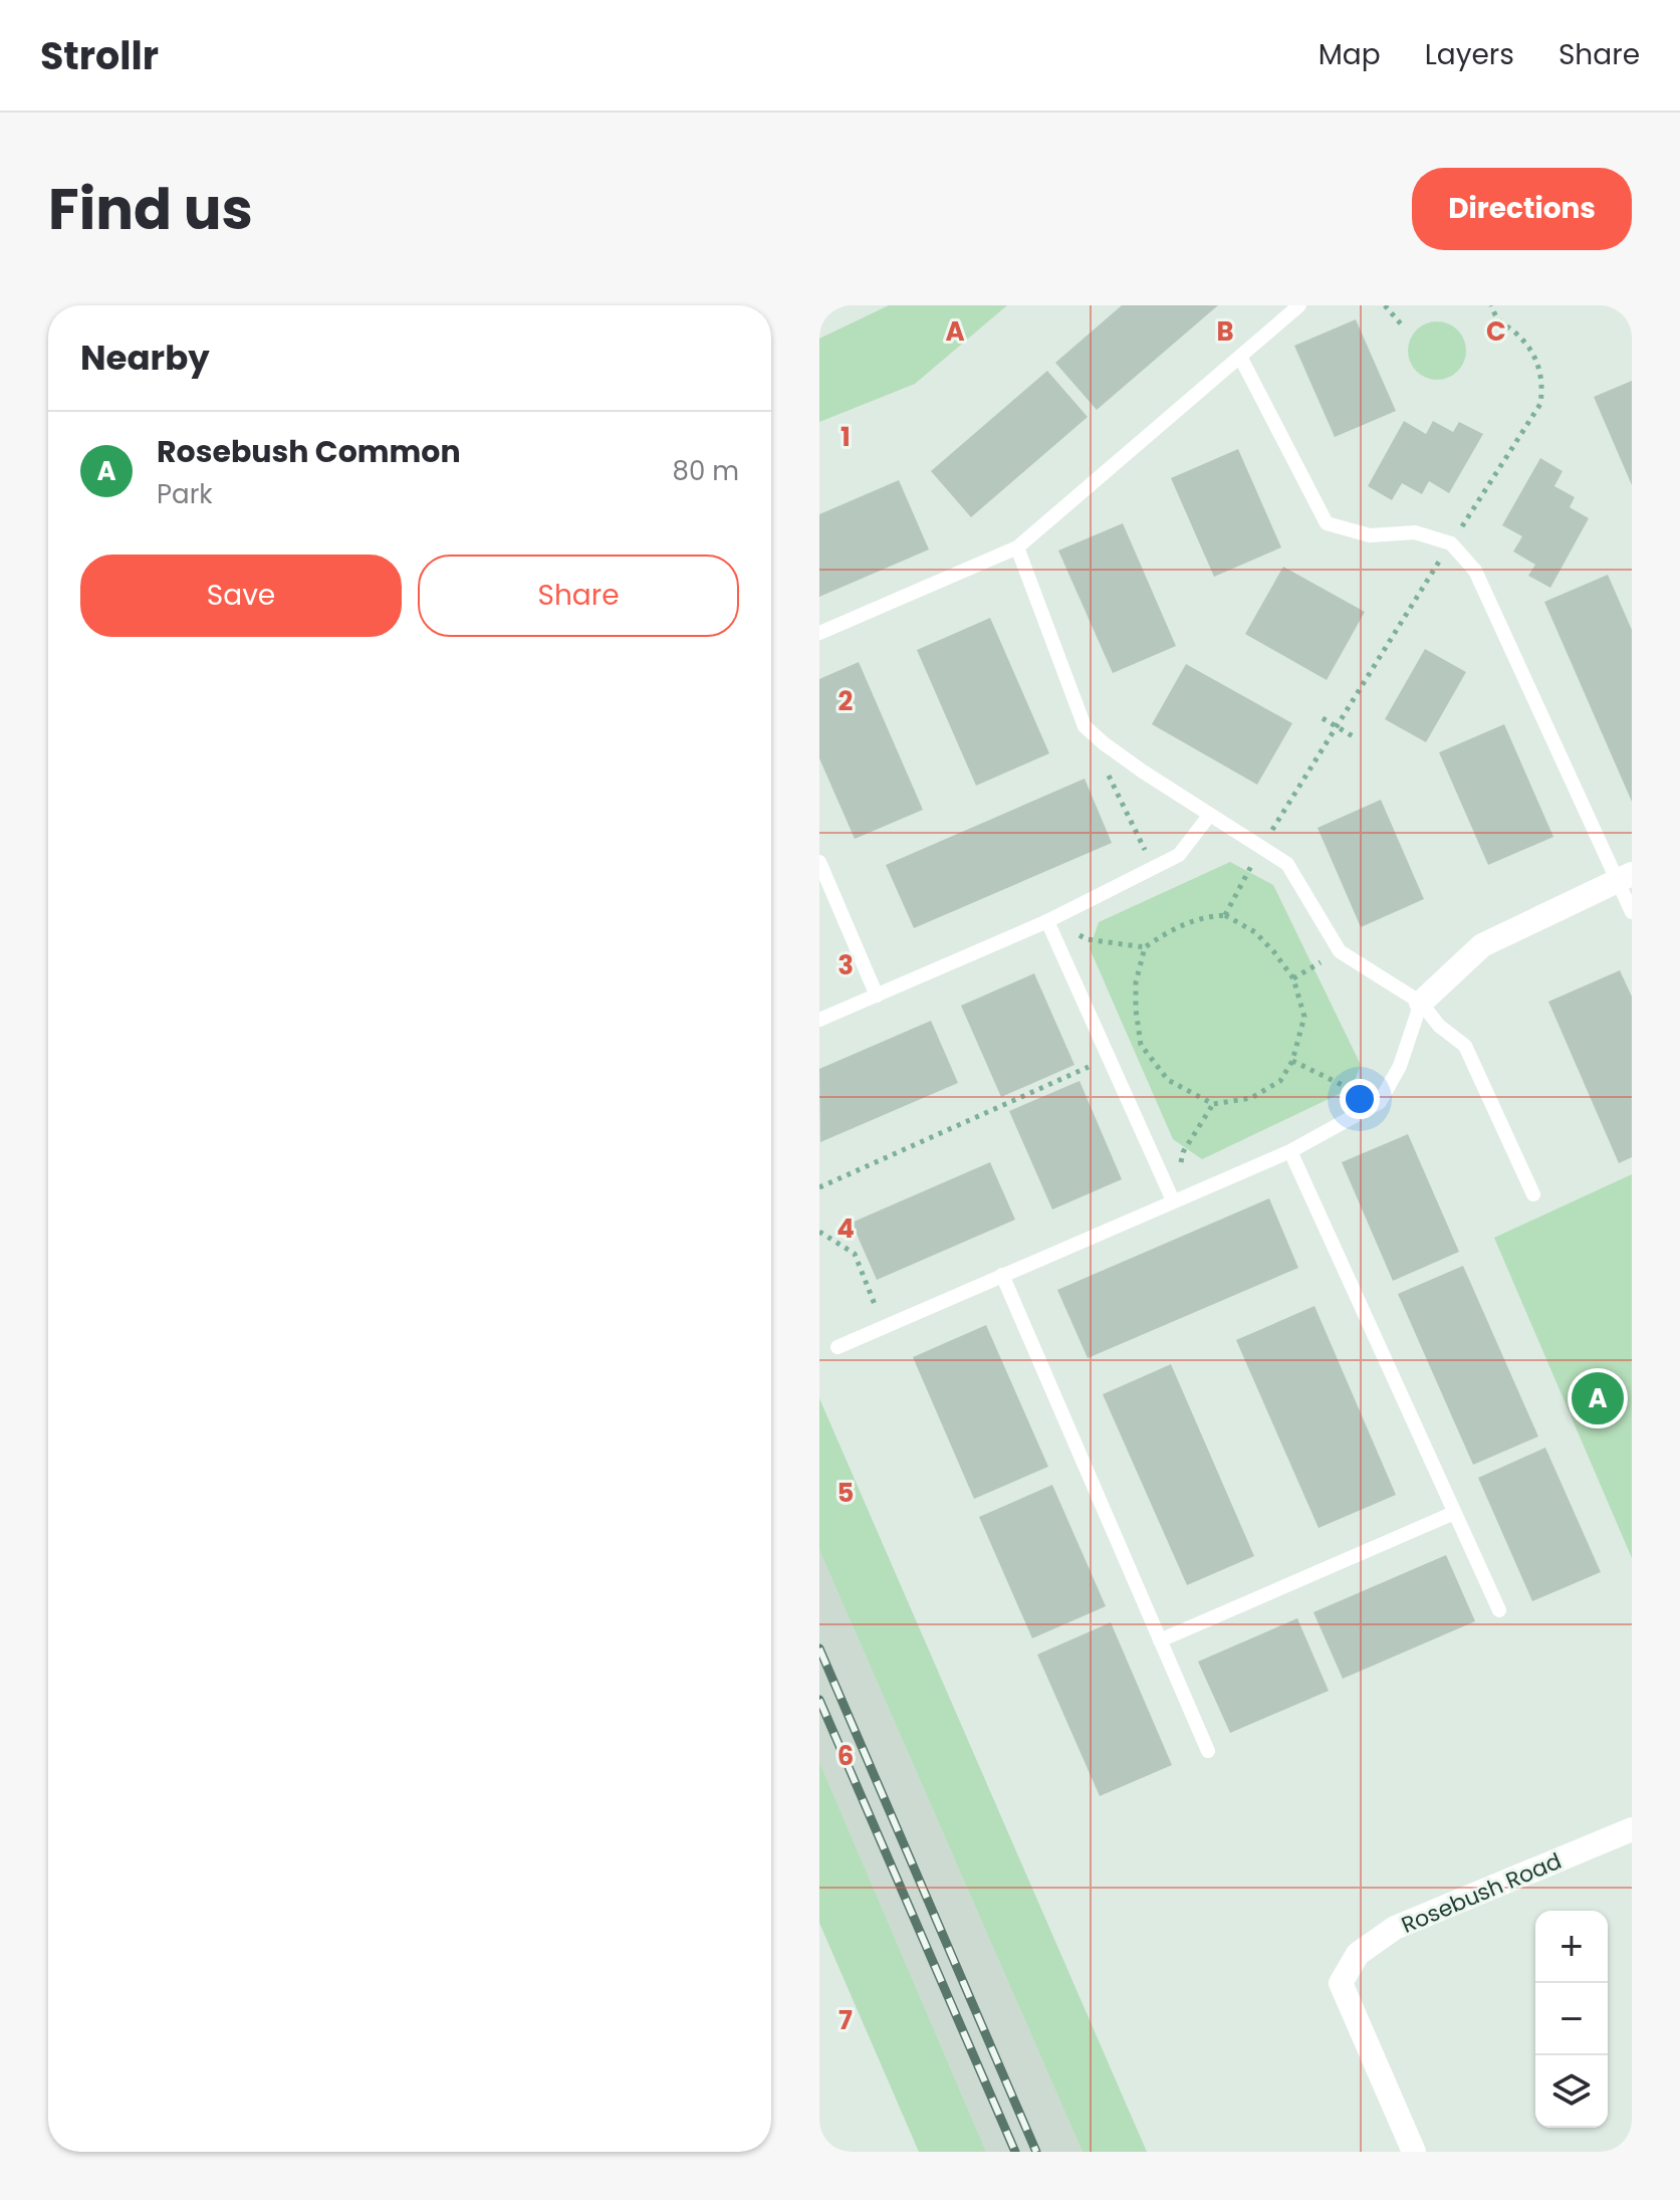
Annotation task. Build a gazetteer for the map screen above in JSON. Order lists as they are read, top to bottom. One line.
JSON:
{"streets":{"street":["Rosebush Road"]},"page":{"header":"Strollr","nav":["Map","Layers","Share"],"title":"Find us","buttons":["Directions",["Save","Share"]],"heading":"Nearby","list":[{"mark":"A","name":"Rosebush Common","note":"Park","value":"80 m"}],"pins":"A","map_buttons":["+","−"]},"grid":{"columns":["A","B","C"],"rows":["1","2","3","4","5","6","7"]}}
